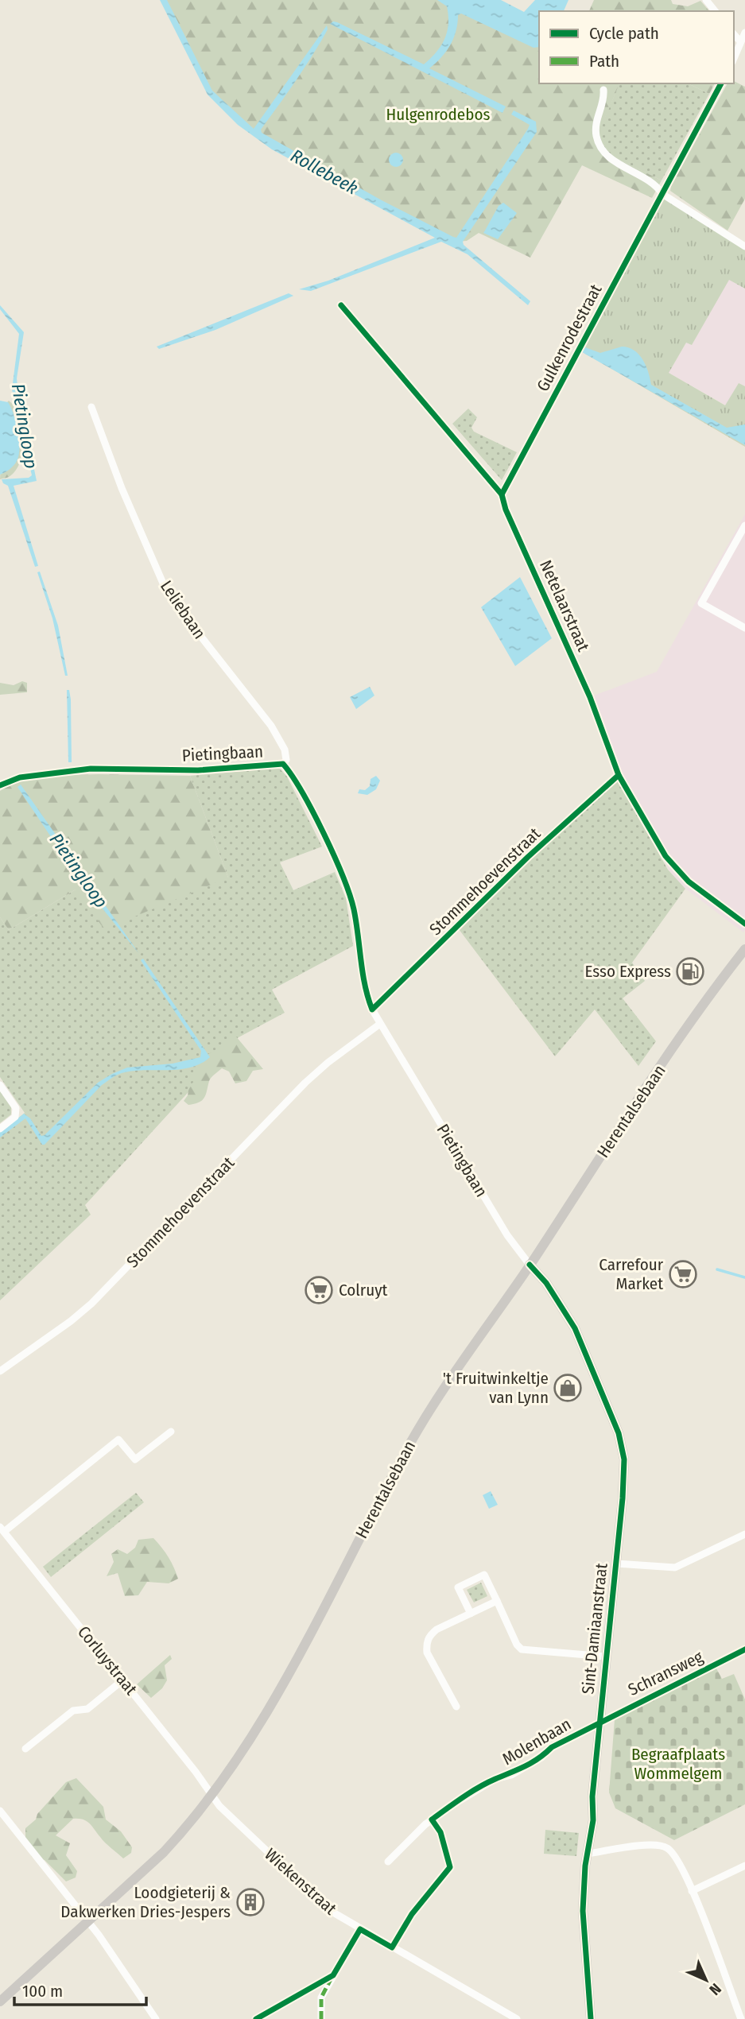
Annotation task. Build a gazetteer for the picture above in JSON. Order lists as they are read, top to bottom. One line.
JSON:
{"streets":{"main road":["Herentalsebaan","Sint-Damiaanstraat"],"street":["Gulkenrodestraat","Netelaarstraat","Leliebaan","Pietingbaan","Stommehoevenstraat","Corluystraat","Schransweg","Molenbaan","Wiekenstraat"]},"crossings":[["Gulkenrodestraat","Netelaarstraat"],["Netelaarstraat","Stommehoevenstraat"],["Leliebaan","Pietingbaan"],["Pietingbaan","Stommehoevenstraat"],["Pietingbaan","Herentalsebaan"],["Pietingbaan","Sint-Damiaanstraat"],["Herentalsebaan","Sint-Damiaanstraat"],["Herentalsebaan","Corluystraat"],["Herentalsebaan","Wiekenstraat"],["Sint-Damiaanstraat","Schransweg"],["Sint-Damiaanstraat","Molenbaan"],["Corluystraat","Wiekenstraat"],["Schransweg","Molenbaan"]],"water":["Rollebeek","Pietingloop"],"parks":["Hulgenrodebos","Begraafplaats Wommelgem"],"places":{"fuel station":["Esso Express"],"supermarket":["Carrefour Market","Colruyt"],"shop":["'t Fruitwinkeltje van Lynn"],"building":["Loodgieterij & Dakwerken Dries-Jespers"]},"legend":["Cycle path","Path"],"scale_bar":"100 m","north":"bottom right"}
